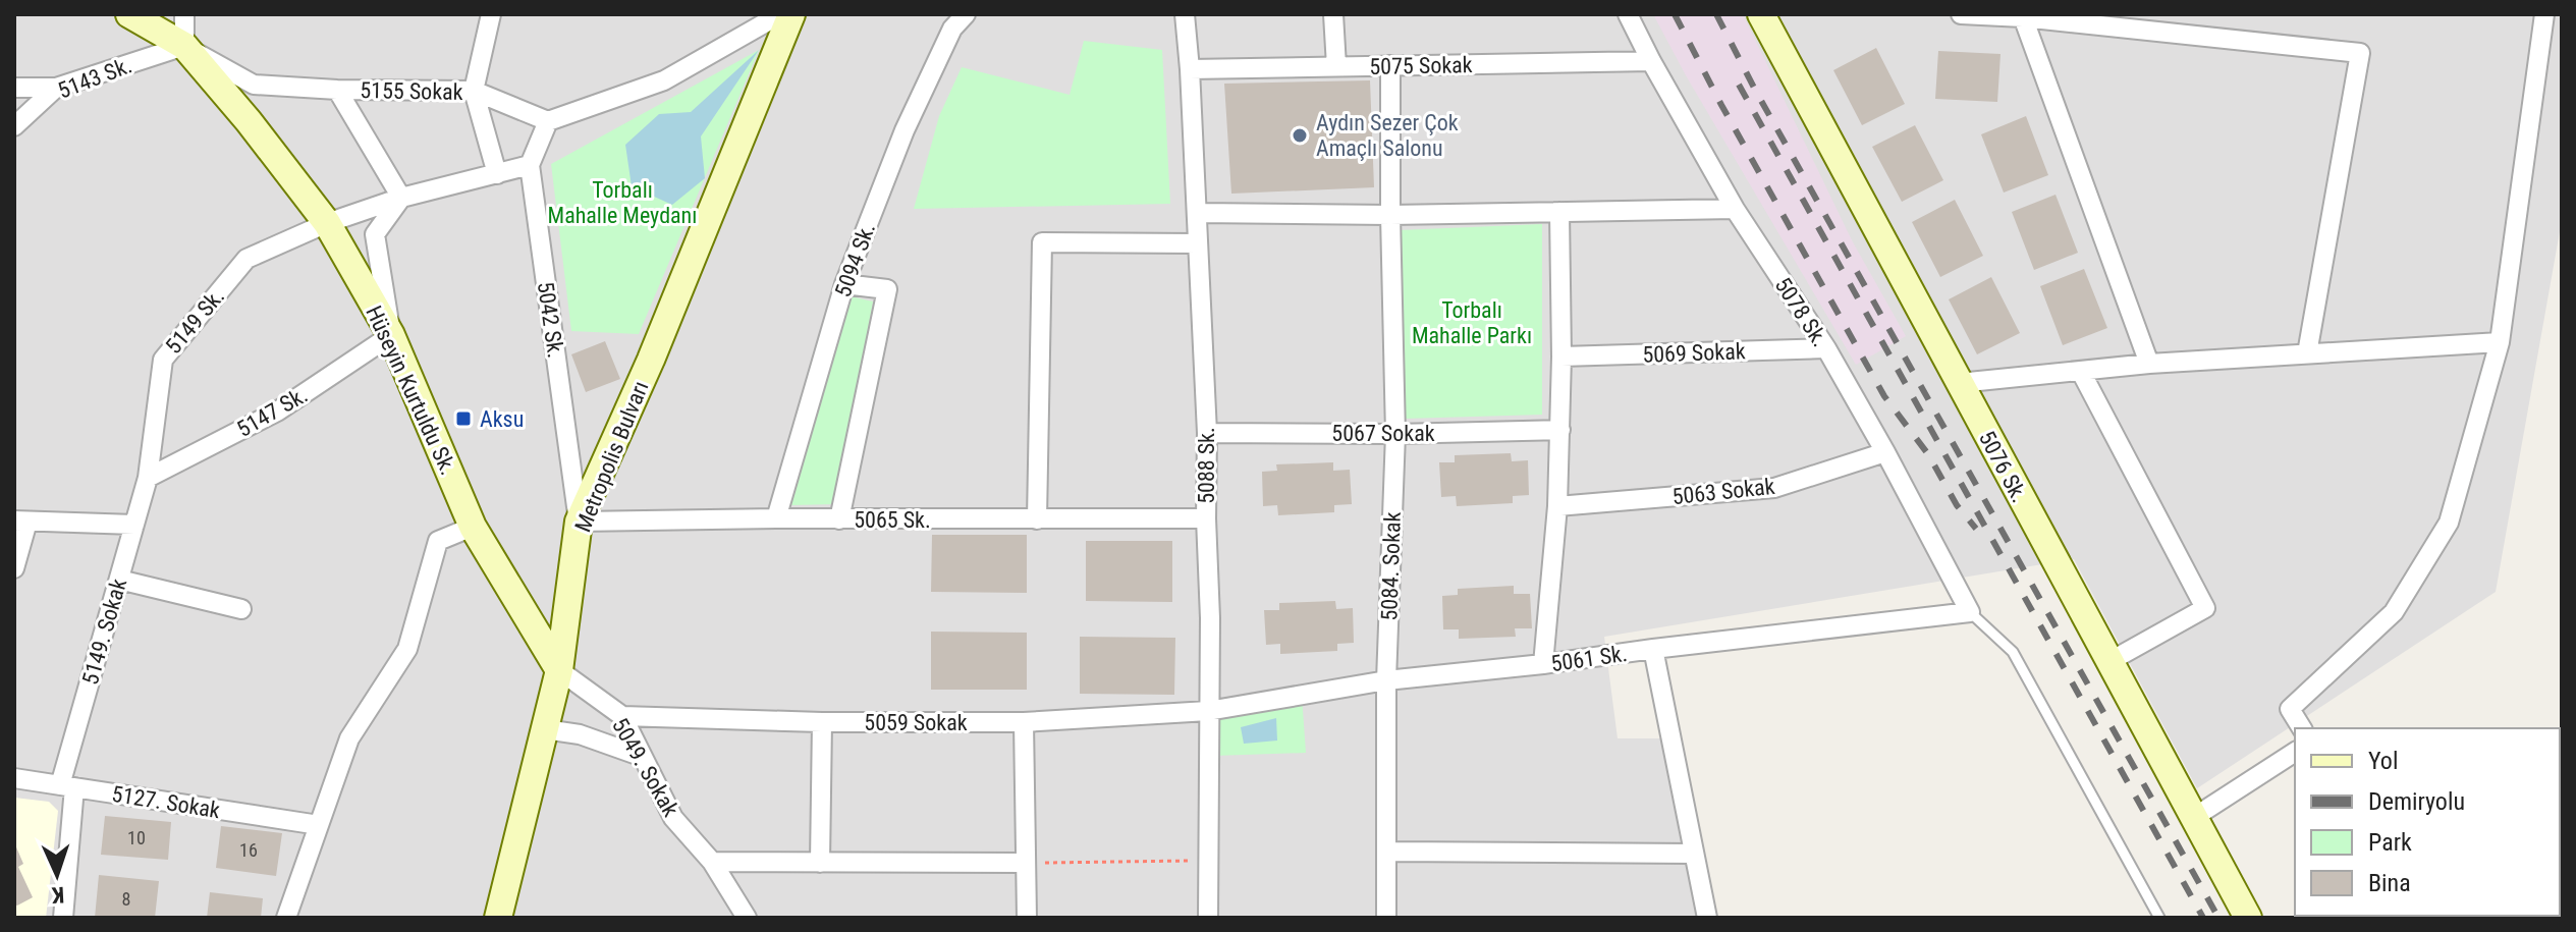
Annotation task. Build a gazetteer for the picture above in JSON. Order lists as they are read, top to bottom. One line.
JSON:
{"streets":{"street":["5075 Sokak","5143 Sk.","5155 Sokak","5094 Sk.","5078 Sk.","5042 Sk.","5149 Sk.","5069 Sokak","Hüseyin Kurtuldu Sk.","5147 Sk.","5067 Sokak","Metropolis Bulvarı","5088 Sk.","5076 Sk.","5063 Sokak","5065 Sk.","5084. Sokak","5149. Sokak","5061 Sk.","5059 Sokak","5049. Sokak","5127. Sokak"]},"crossings":[["5075 Sokak","5078 Sk."],["5075 Sokak","5088 Sk."],["5075 Sokak","5084. Sokak"],["5143 Sk.","5155 Sokak"],["5143 Sk.","Hüseyin Kurtuldu Sk."],["5155 Sokak","Hüseyin Kurtuldu Sk."],["5094 Sk.","5065 Sk."],["5078 Sk.","5069 Sokak"],["5078 Sk.","5063 Sokak"],["5078 Sk.","5061 Sk."],["5042 Sk.","5149 Sk."],["5042 Sk.","Metropolis Bulvarı"],["5042 Sk.","5065 Sk."],["5149 Sk.","Hüseyin Kurtuldu Sk."],["5149 Sk.","5147 Sk."],["5149 Sk.","5149. Sokak"],["Hüseyin Kurtuldu Sk.","5147 Sk."],["Hüseyin Kurtuldu Sk.","Metropolis Bulvarı"],["Hüseyin Kurtuldu Sk.","5049. Sokak"],["5147 Sk.","5149. Sokak"],["5067 Sokak","5088 Sk."],["5067 Sokak","5084. Sokak"],["Metropolis Bulvarı","5065 Sk."],["Metropolis Bulvarı","5049. Sokak"],["5088 Sk.","5065 Sk."],["5088 Sk.","5061 Sk."],["5088 Sk.","5059 Sokak"],["5084. Sokak","5061 Sk."],["5149. Sokak","5127. Sokak"],["5061 Sk.","5059 Sokak"],["5059 Sokak","5049. Sokak"]],"parks":["Torbalı Mahalle Meydanı","Torbalı Mahalle Parkı"],"places":{"other":["Aydın Sezer Çok Amaçlı Salonu"],"transit":["Aksu"]},"house_numbers":["10","16","8"],"legend":["Yol","Demiryolu","Park","Bina"],"north":"bottom"}
